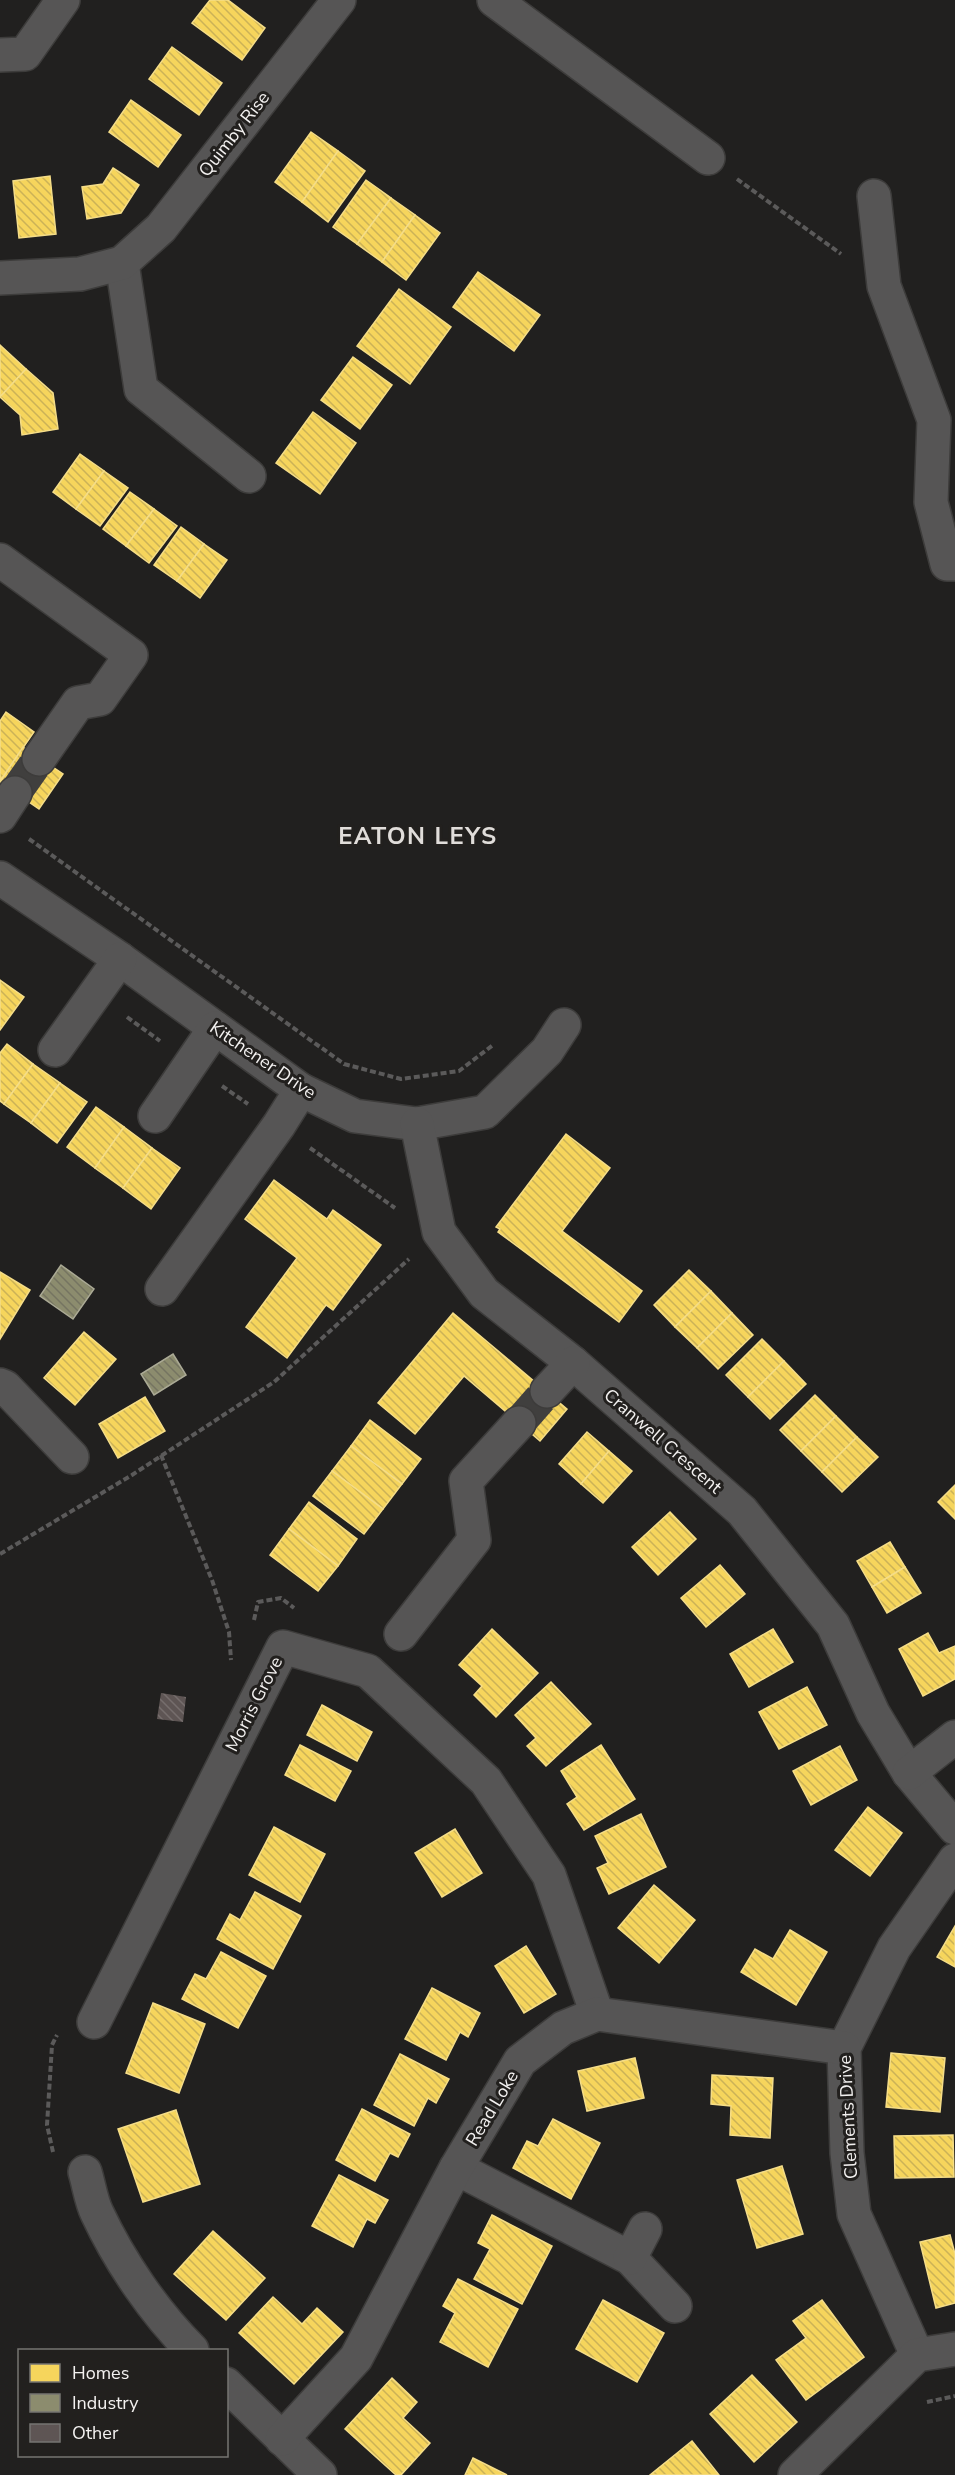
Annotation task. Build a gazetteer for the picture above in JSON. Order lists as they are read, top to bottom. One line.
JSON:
{"streets":{"street":["Quimby Rise","Kitchener Drive","Cranwell Crescent","Morris Grove","Read Loke","Clements Drive"]},"crossings":[["Kitchener Drive","Cranwell Crescent"],["Morris Grove","Read Loke"]],"districts":["EATON LEYS"],"legend":["Homes","Industry","Other"]}
